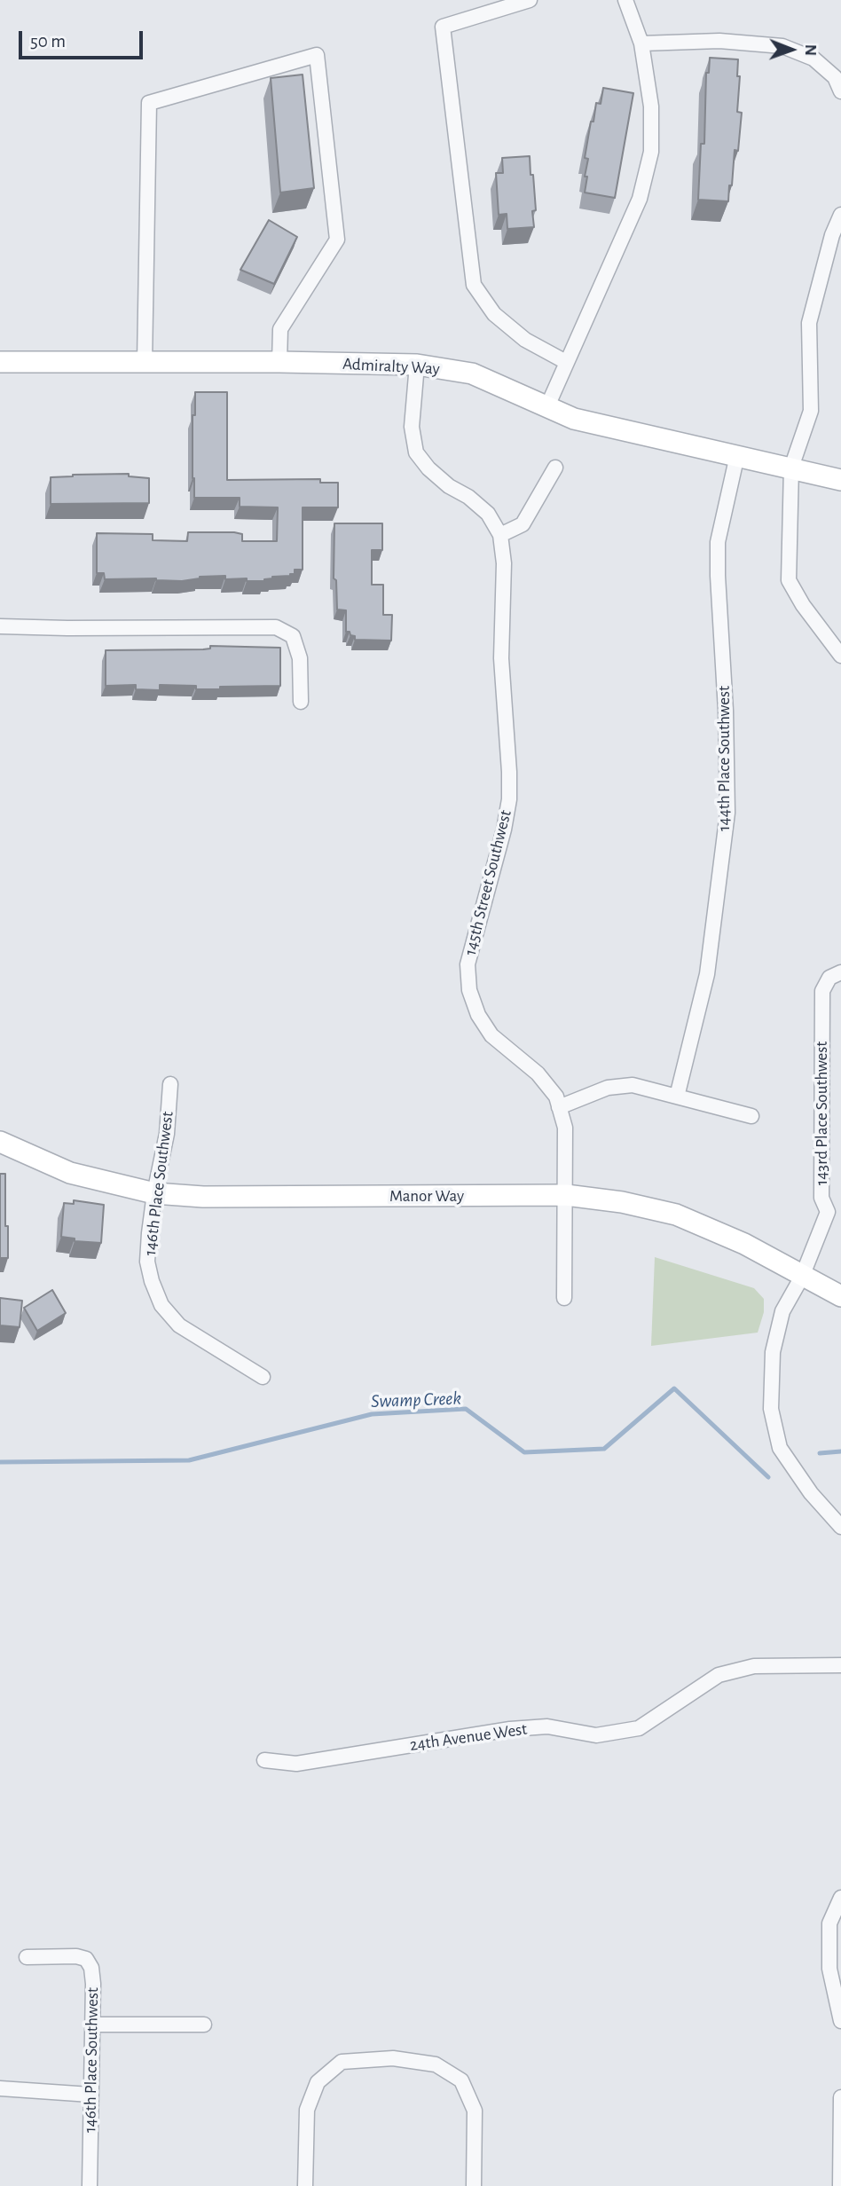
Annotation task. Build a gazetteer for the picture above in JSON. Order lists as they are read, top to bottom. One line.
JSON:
{"streets":{"street":["Admiralty Way","144th Place Southwest","145th Street Southwest","143rd Place Southwest","146th Place Southwest","Manor Way","24th Avenue West"]},"crossings":[["Admiralty Way","144th Place Southwest"],["Admiralty Way","145th Street Southwest"],["145th Street Southwest","Manor Way"],["143rd Place Southwest","Manor Way"],["146th Place Southwest","Manor Way"]],"water":["Swamp Creek"],"scale_bar":"50 m","north":"right"}
